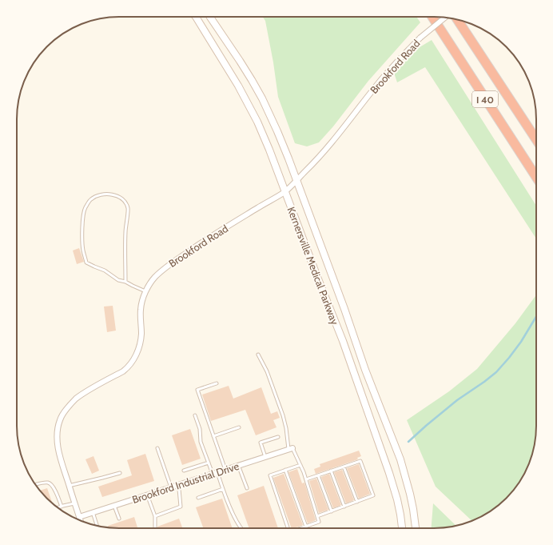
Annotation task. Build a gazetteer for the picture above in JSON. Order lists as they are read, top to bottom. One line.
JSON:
{"streets":{"highway":["I 40"],"main road":["Kernersville Medical Parkway"],"street":["Brookford Road","Brookford Industrial Drive"]},"crossings":[["Brookford Road","Kernersville Medical Parkway"],["Brookford Road","Brookford Industrial Drive"]]}
